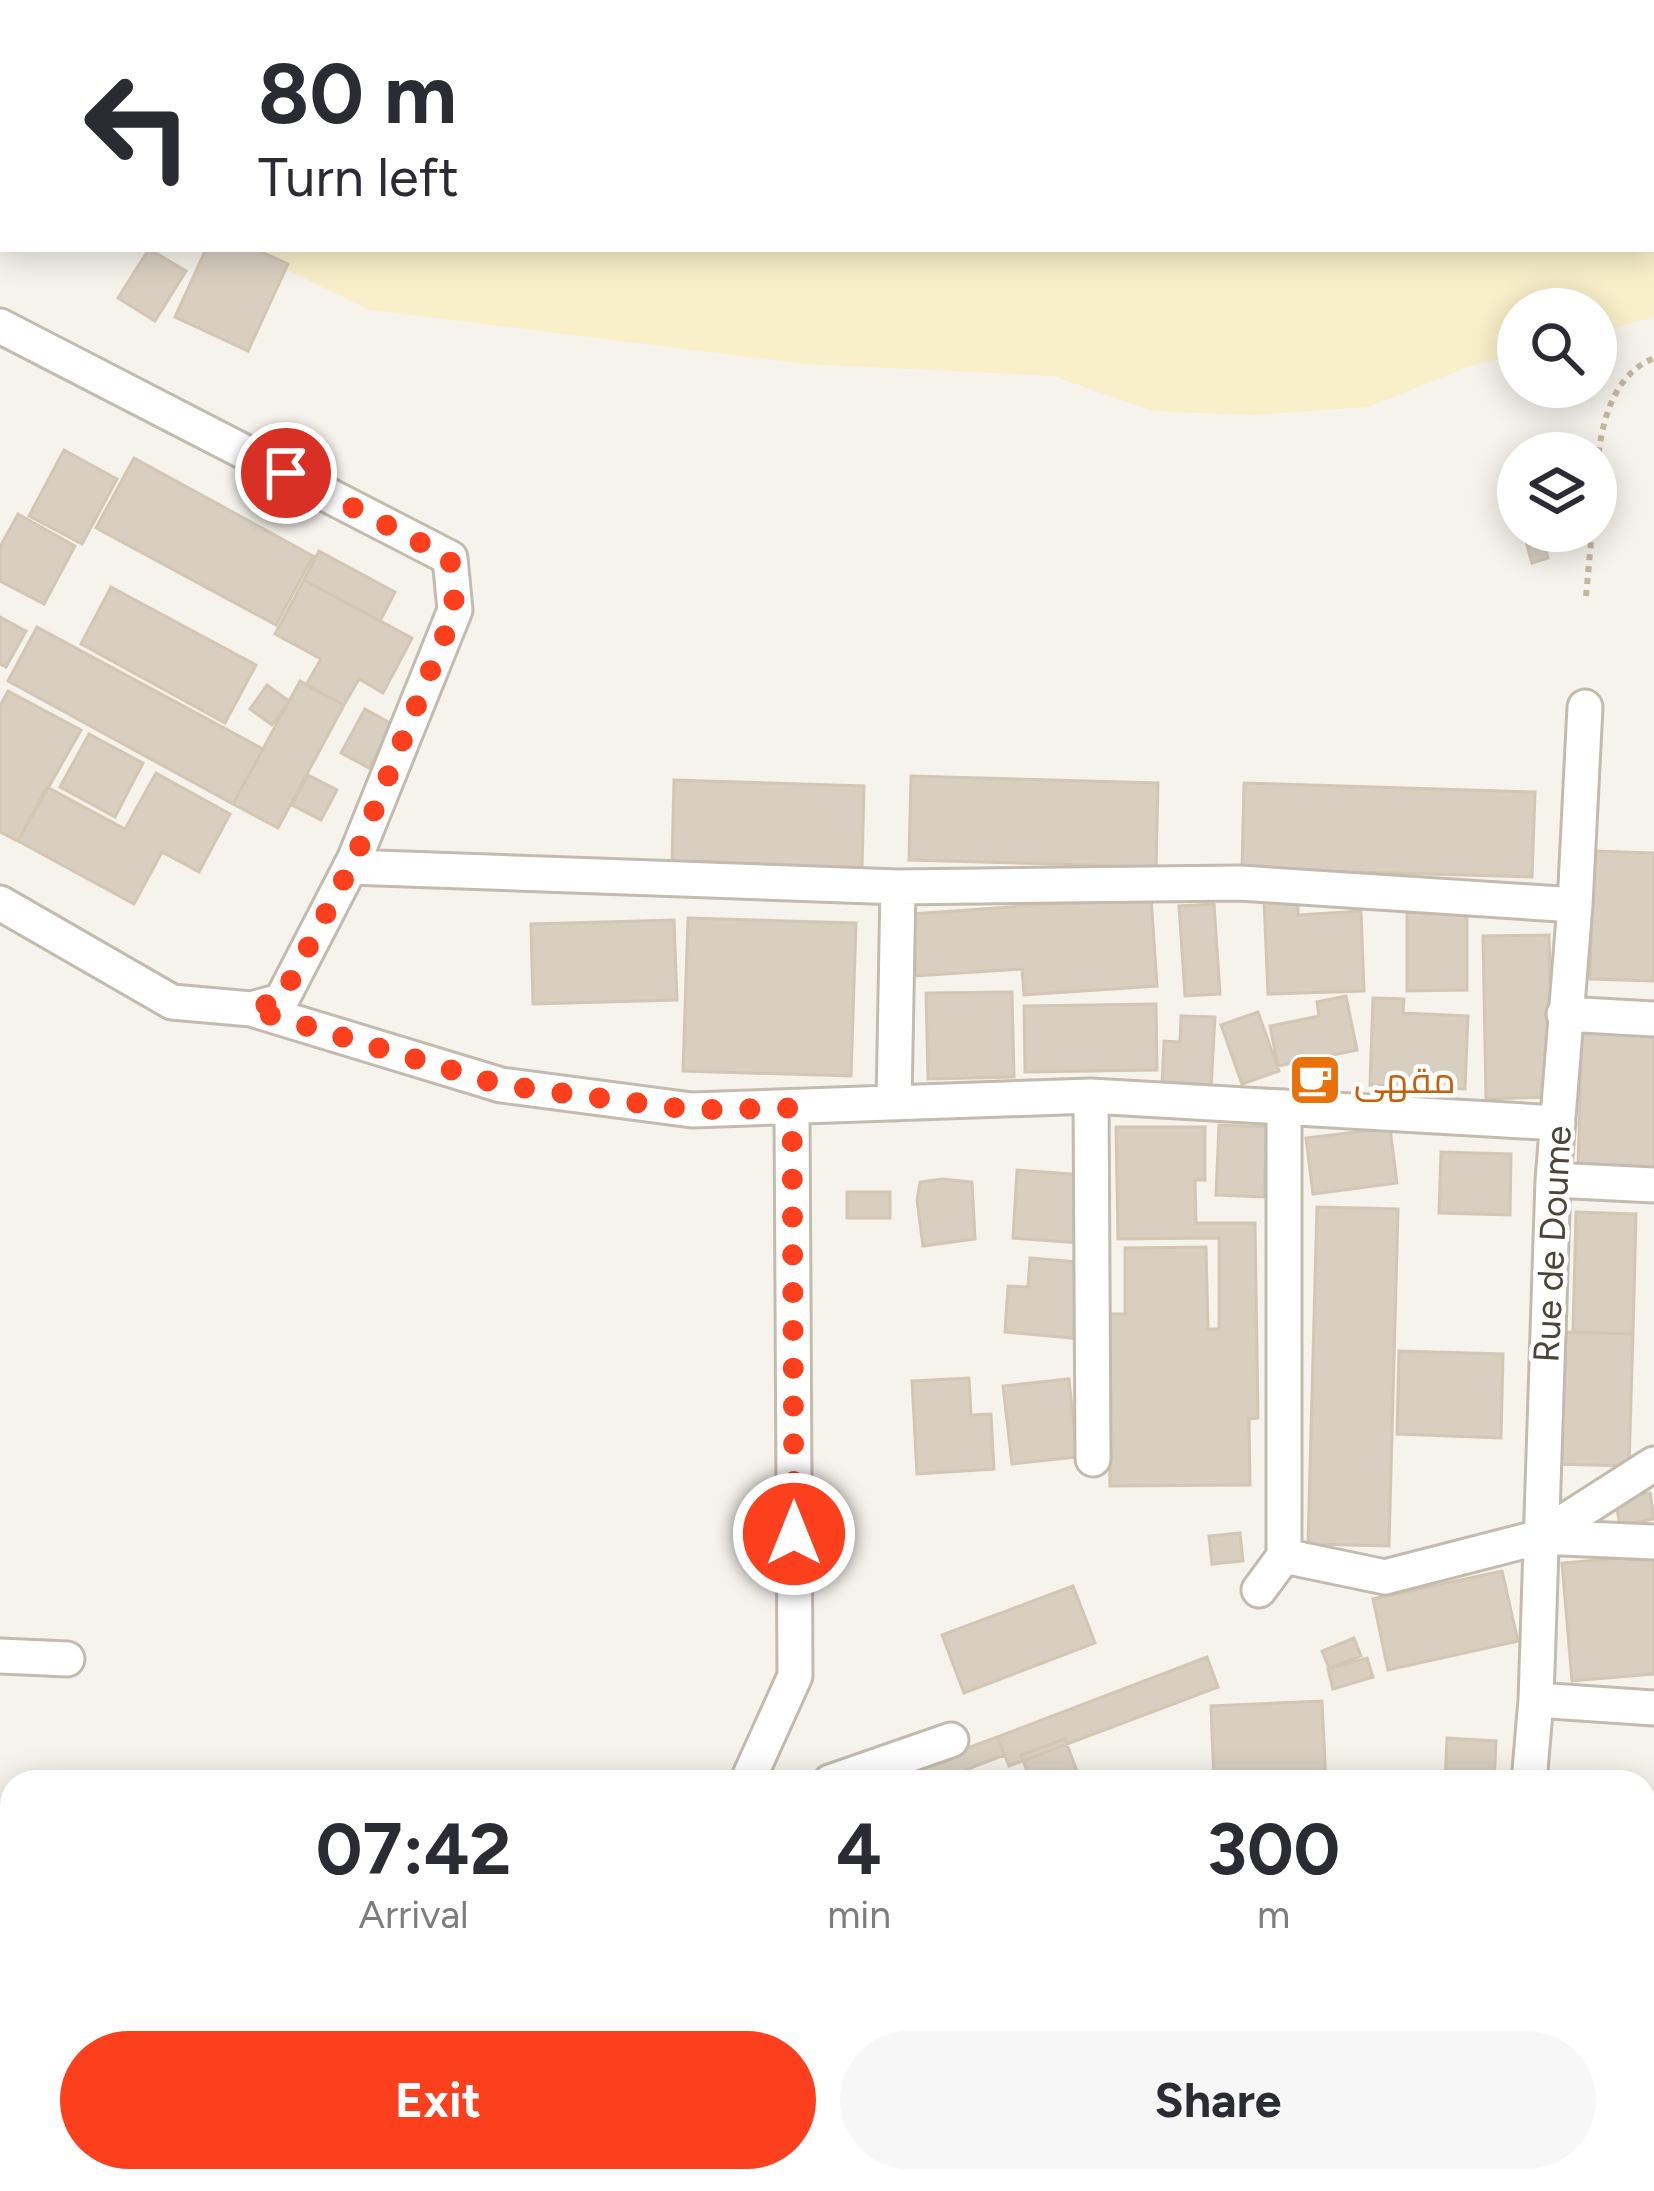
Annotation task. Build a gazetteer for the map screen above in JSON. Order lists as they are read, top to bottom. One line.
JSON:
{"streets":{"street":["Rue de Doume"]},"places":{"cafe":["مقهى"]},"page":{"turn":["80 m","Turn left"],"eta":["07:42","Arrival","4","min","300","m"],"buttons":["Exit","Share"]}}
